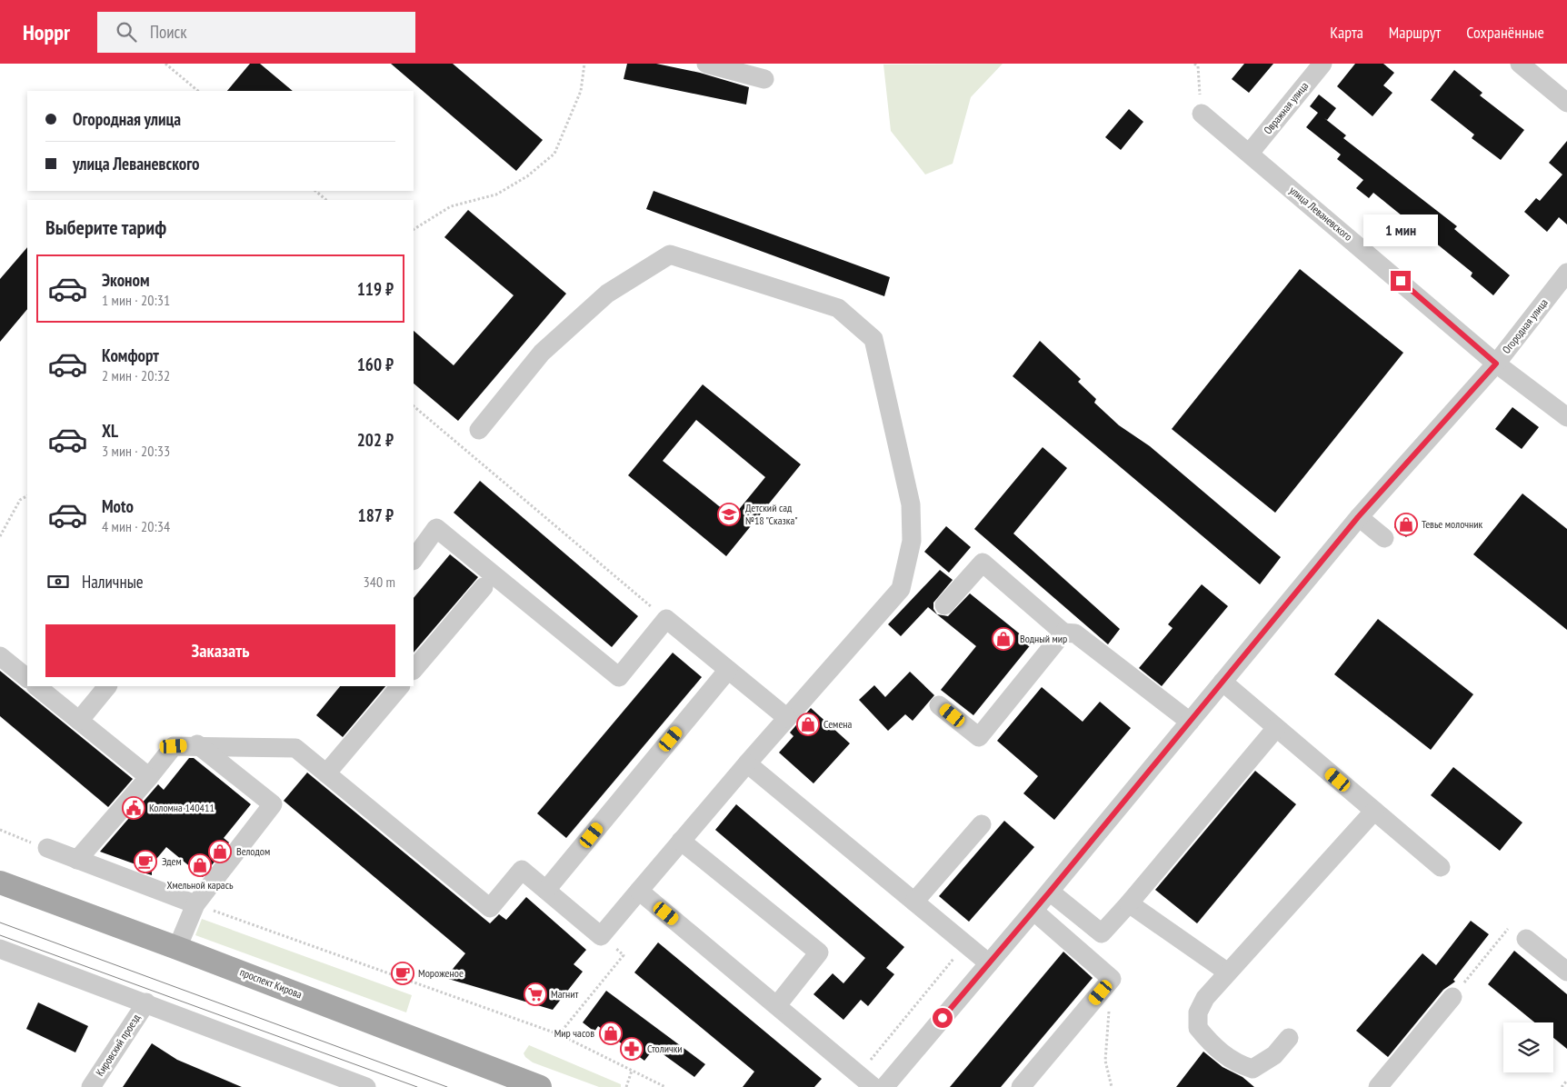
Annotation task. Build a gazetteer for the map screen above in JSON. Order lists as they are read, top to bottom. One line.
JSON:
{"streets":{"main road":["проспект Кирова"],"street":["Овражная улица","улица Леваневского","Огородная улица","Кировский проезд"]},"crossings":[["Овражная улица","улица Леваневского"],["улица Леваневского","Огородная улица"]],"places":{"school or university":["Детский сад №18 \"Сказка\""],"shop":["Тевье молочник","Водный мир","Семена","Велодом","Хмельной карась","Мир часов"],"public building":["Коломна 140411"],"cafe":["Эдем","Мороженое"],"supermarket":["Магнит"],"pharmacy":["Столички"]},"page":{"header":"Hoppr","search":"Поиск","nav":["Карта","Маршрут","Сохранённые"],"banner":["Огородная улица","улица Леваневского"],"heading":"Выберите тариф","bubble":"1 мин","list":[{"name":"Эконом","note":"1 мин · 20:31","value":"119 ₽"},{"name":"Комфорт","note":"2 мин · 20:32","value":"160 ₽"},{"name":"XL","note":"3 мин · 20:33","value":"202 ₽"},{"name":"Moto","note":"4 мин · 20:34","value":"187 ₽"}],"pay":["Наличные","340 m"],"buttons":"Заказать"}}
